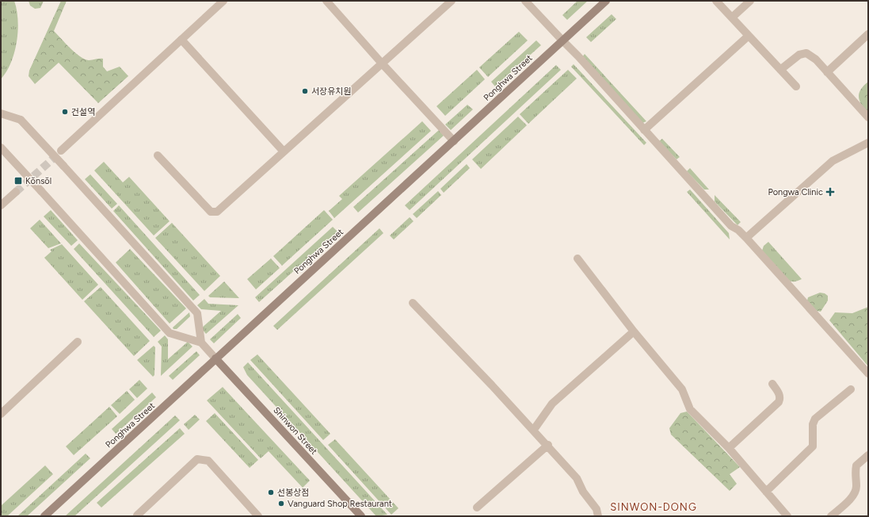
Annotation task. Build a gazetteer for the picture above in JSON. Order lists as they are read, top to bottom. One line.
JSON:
{"streets":{"main road":["Ponghwa Street","Shinwon Street"]},"crossings":[["Ponghwa Street","Shinwon Street"]],"districts":["SINWON-DONG"],"places":{"other":["서장유치원","건설역","선봉상점","Vanguard Shop Restaurant"],"transit":["Kŏnsŏl"],"health":["Pongwa Clinic"]}}
